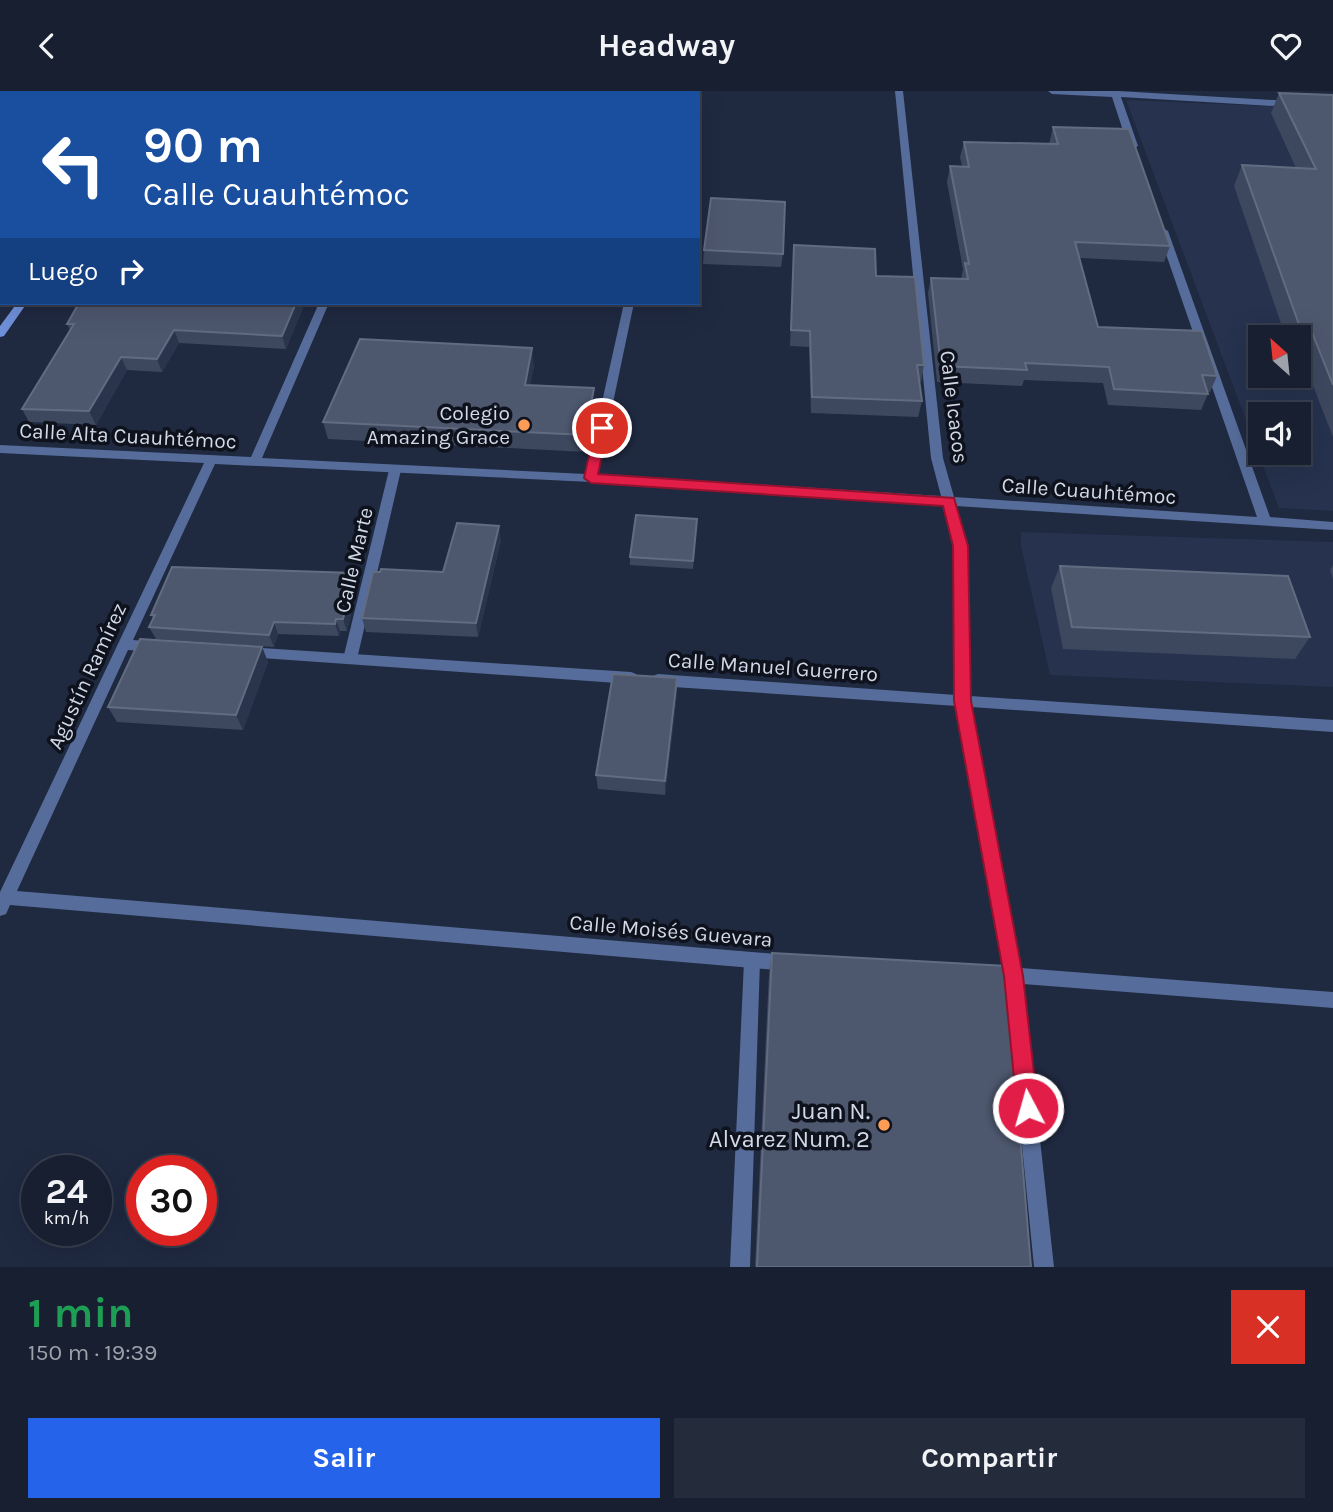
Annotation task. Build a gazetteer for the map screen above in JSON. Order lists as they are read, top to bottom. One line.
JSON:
{"streets":{"street":["Calle Icacos","Calle Alta Cuauhtémoc","Calle Cuauhtémoc","Calle Marte","Calle Manuel Guerrero","Agustín Ramírez","Calle Moisés Guevara"]},"crossings":[["Calle Icacos","Calle Cuauhtémoc"],["Calle Icacos","Calle Manuel Guerrero"],["Calle Alta Cuauhtémoc","Calle Cuauhtémoc"],["Calle Alta Cuauhtémoc","Agustín Ramírez"],["Calle Cuauhtémoc","Calle Marte"],["Calle Marte","Calle Manuel Guerrero"],["Agustín Ramírez","Calle Moisés Guevara"]],"places":["Colegio Amazing Grace","Juan N. Alvarez Num. 2"],"north":"top left","page":{"header":"Headway","turn":["90 m","Calle Cuauhtémoc"],"then":"Luego","speed":"24 km/h","limit":"30","heading":["1 min","150 m · 19:39"],"buttons":["Salir","Compartir"]}}
